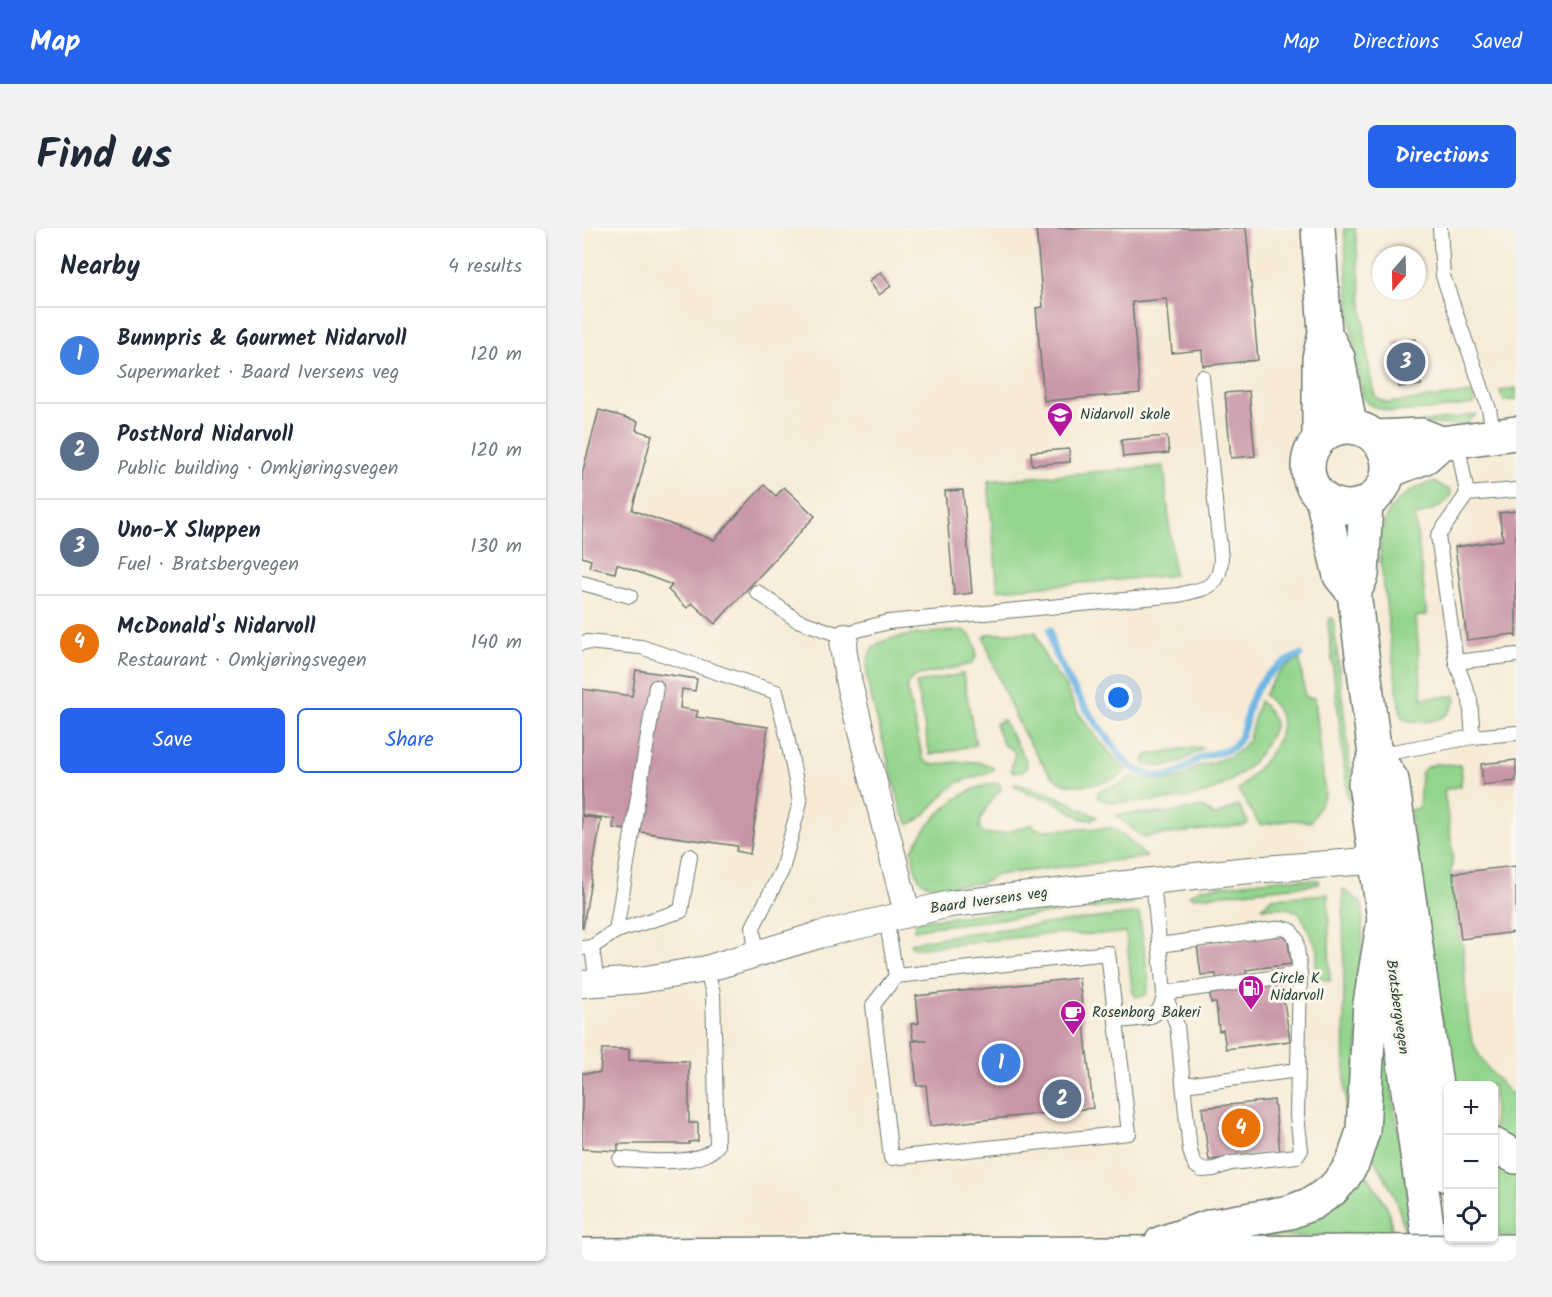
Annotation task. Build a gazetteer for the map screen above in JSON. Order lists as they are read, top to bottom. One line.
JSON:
{"streets":{"main road":["Bratsbergvegen"],"street":["Baard Iversens veg"]},"crossings":[["Baard Iversens veg","Bratsbergvegen"]],"places":{"school or university":["Nidarvoll skole"],"fuel station":["Circle K Nidarvoll"],"cafe":["Rosenborg Bakeri"]},"north":"bottom","page":{"header":"Map","nav":["Map","Directions","Saved"],"title":"Find us","buttons":["Directions",["Save","Share"]],"heading":["Nearby","4 results"],"list":[{"mark":"1","name":"Bunnpris & Gourmet Nidarvoll","note":"Supermarket · Baard Iversens veg","value":"120 m"},{"mark":"2","name":"PostNord Nidarvoll","note":"Public building · Omkjøringsvegen","value":"120 m"},{"mark":"3","name":"Uno-X Sluppen","note":"Fuel · Bratsbergvegen","value":"130 m"},{"mark":"4","name":"McDonald's Nidarvoll","note":"Restaurant · Omkjøringsvegen","value":"140 m"}],"pins":["3","1","2","4"],"map_buttons":["+","−"]}}
